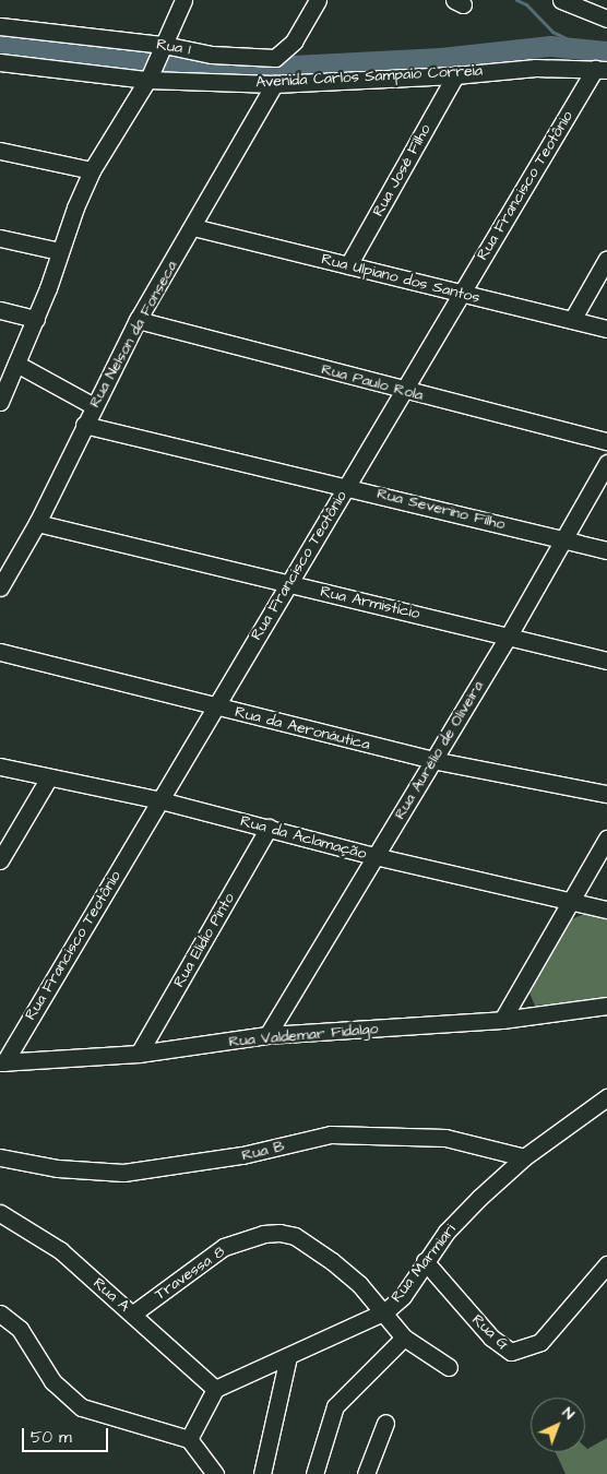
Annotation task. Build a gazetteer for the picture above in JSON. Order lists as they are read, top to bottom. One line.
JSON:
{"streets":{"street":["Rua 1","Avenida Carlos Sampaio Correia","Rua José Filho","Rua Francisco Teotônio","Rua Ulpiano dos Santos","Rua Nelson da Fonseca","Rua Paulo Rola","Rua Severino Filho","Rua Armistício","Rua da Aeronáutica","Rua Aurélio de Oliveira","Rua da Aclamação","Rua Elidio Pinto","Rua Valdemar Fidalgo","Rua B","Rua Marmiari","Travessa 8","Rua A","Rua G"]},"crossings":[["Avenida Carlos Sampaio Correia","Rua José Filho"],["Avenida Carlos Sampaio Correia","Rua Francisco Teotônio"],["Avenida Carlos Sampaio Correia","Rua Nelson da Fonseca"],["Rua José Filho","Rua Ulpiano dos Santos"],["Rua Francisco Teotônio","Rua Ulpiano dos Santos"],["Rua Francisco Teotônio","Rua Paulo Rola"],["Rua Francisco Teotônio","Rua Severino Filho"],["Rua Francisco Teotônio","Rua Armistício"],["Rua Francisco Teotônio","Rua da Aeronáutica"],["Rua Francisco Teotônio","Rua da Aclamação"],["Rua Francisco Teotônio","Rua Valdemar Fidalgo"],["Rua Ulpiano dos Santos","Rua Nelson da Fonseca"],["Rua Nelson da Fonseca","Rua Paulo Rola"],["Rua Nelson da Fonseca","Rua Severino Filho"],["Rua Nelson da Fonseca","Rua Armistício"],["Rua Severino Filho","Rua Aurélio de Oliveira"],["Rua Armistício","Rua Aurélio de Oliveira"],["Rua da Aeronáutica","Rua Aurélio de Oliveira"],["Rua Aurélio de Oliveira","Rua da Aclamação"],["Rua Aurélio de Oliveira","Rua Valdemar Fidalgo"],["Rua da Aclamação","Rua Elidio Pinto"],["Rua Elidio Pinto","Rua Valdemar Fidalgo"],["Rua B","Rua Marmiari"],["Rua Marmiari","Travessa 8"],["Rua Marmiari","Rua A"],["Rua Marmiari","Rua G"],["Travessa 8","Rua A"]],"scale_bar":"50 m","north":"top right"}
